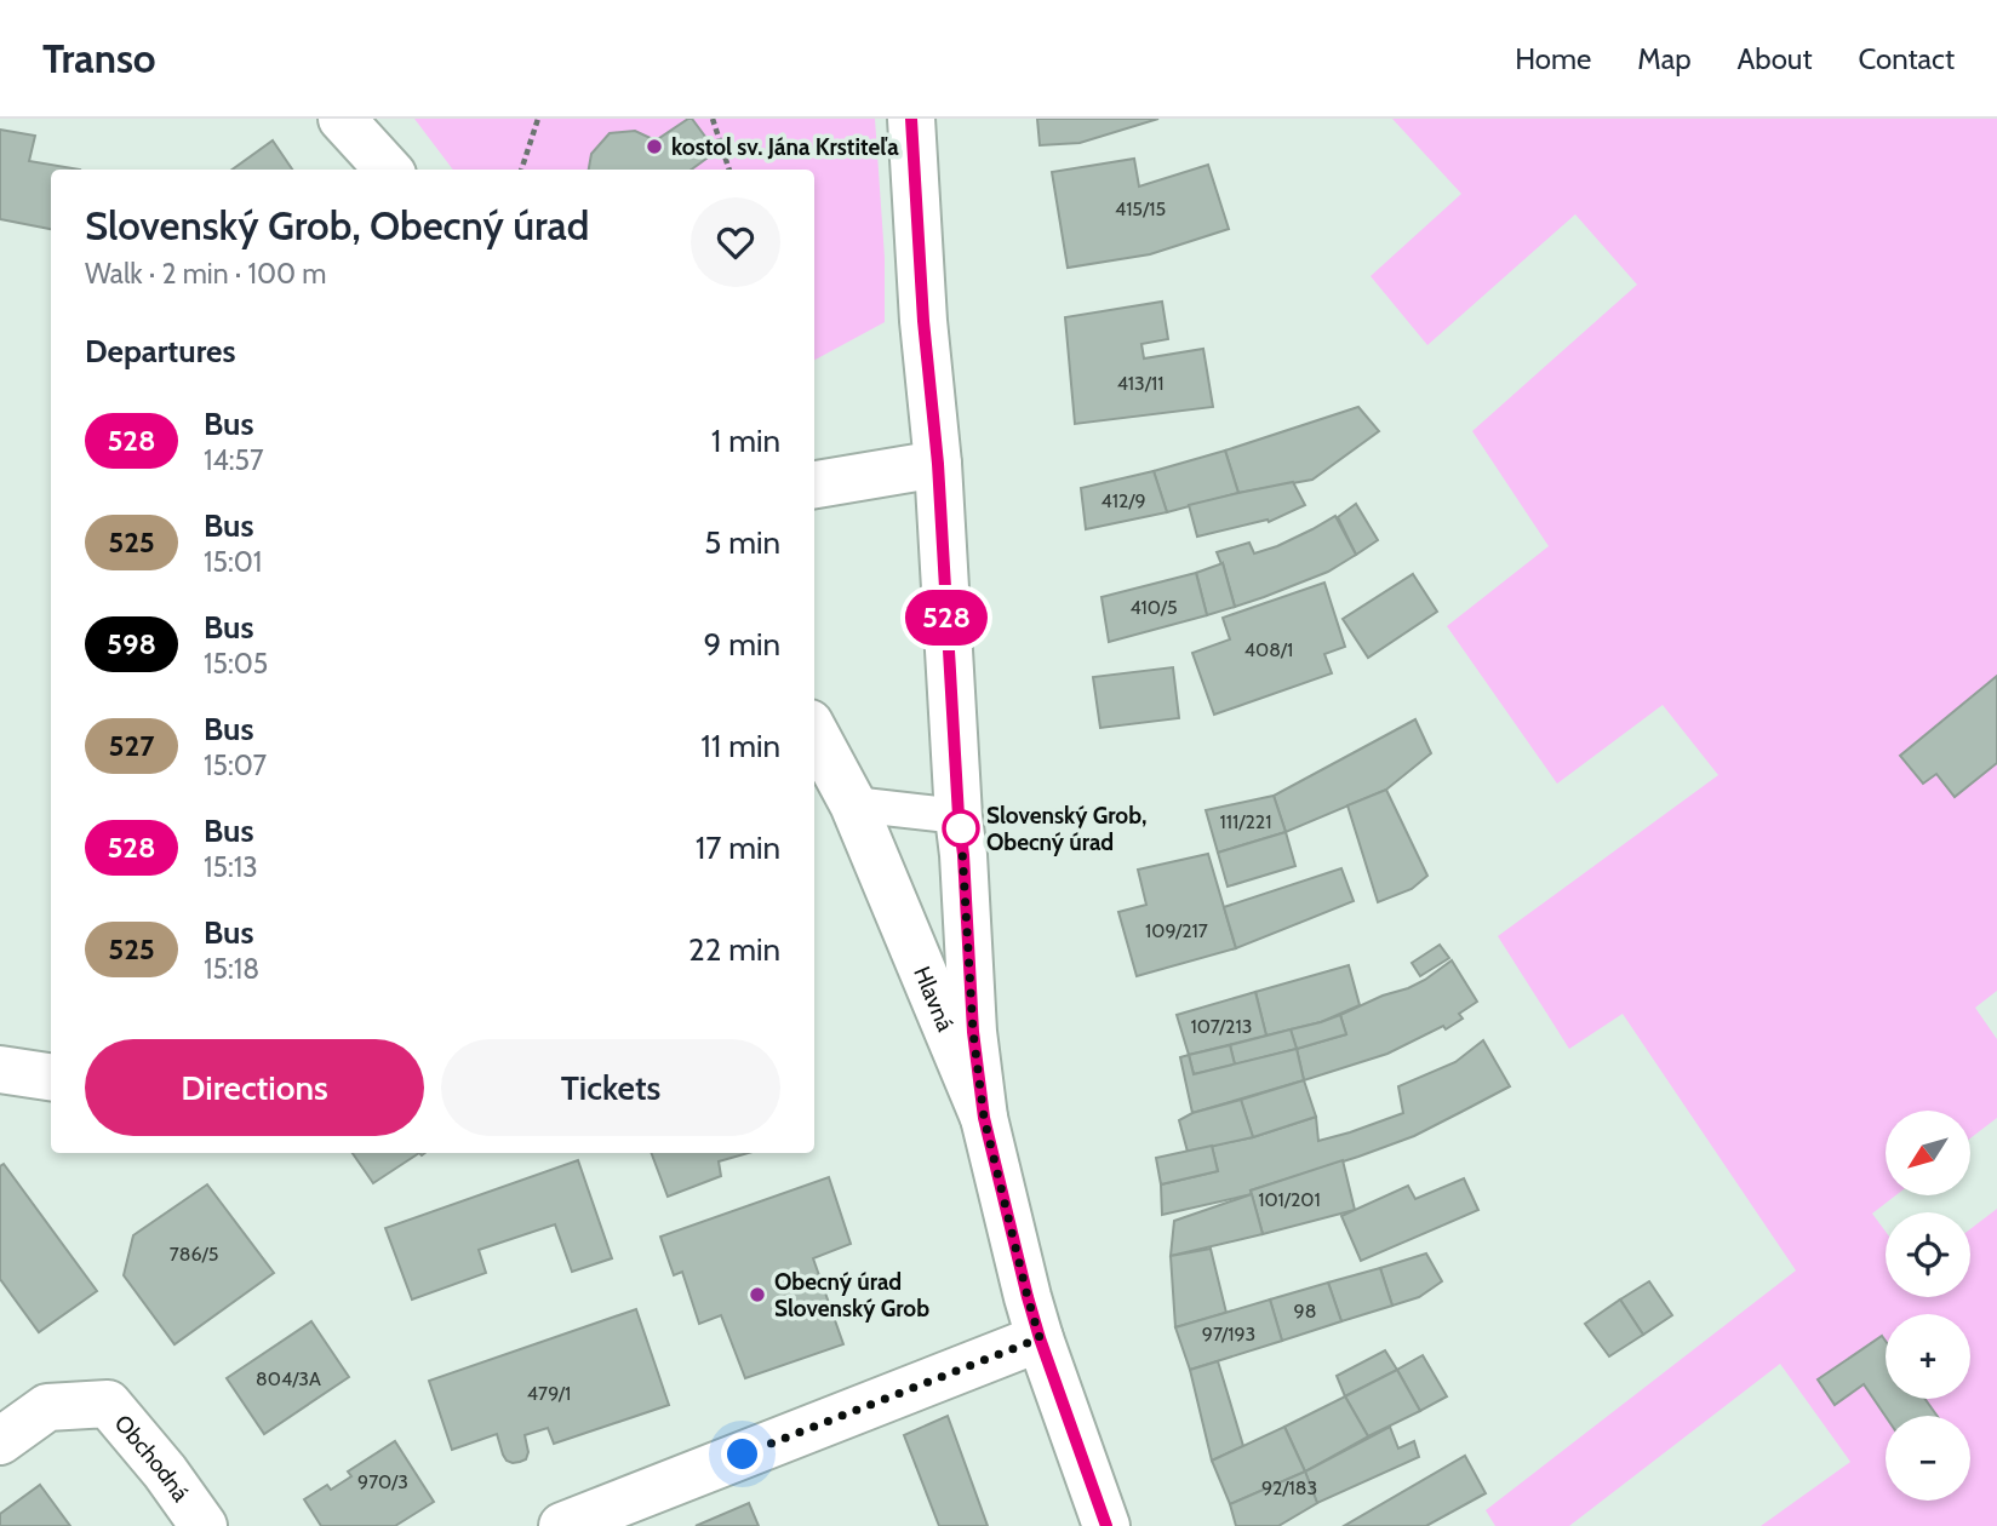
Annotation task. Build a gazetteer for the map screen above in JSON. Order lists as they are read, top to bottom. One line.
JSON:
{"streets":{"street":["Hlavná","Obchodná"]},"places":["kostol sv. Jána Krstiteľa","Slovenský Grob, Obecný úrad","Obecný úrad Slovenský Grob"],"lines":["bus line 528"],"house_numbers":["415/15","413/11","412/9","410/5","408/1","111/221","109/217","107/213","101/201","786/5","98","97/193","804/3A","479/1","970/3","92/183"],"north":"bottom left","page":{"header":"Transo","nav":["Home","Map","About","Contact"],"on_map":"528","heading":[["Slovenský Grob, Obecný úrad","Walk · 2 min · 100 m"],"Departures"],"list":[{"mark":"528","name":"Bus","note":"14:57","value":"1 min"},{"mark":"525","name":"Bus","note":"15:01","value":"5 min"},{"mark":"598","name":"Bus","note":"15:05","value":"9 min"},{"mark":"527","name":"Bus","note":"15:07","value":"11 min"},{"mark":"528","name":"Bus","note":"15:13","value":"17 min"},{"mark":"525","name":"Bus","note":"15:18","value":"22 min"}],"buttons":["Directions","Tickets"],"map_buttons":["+","−"]}}
